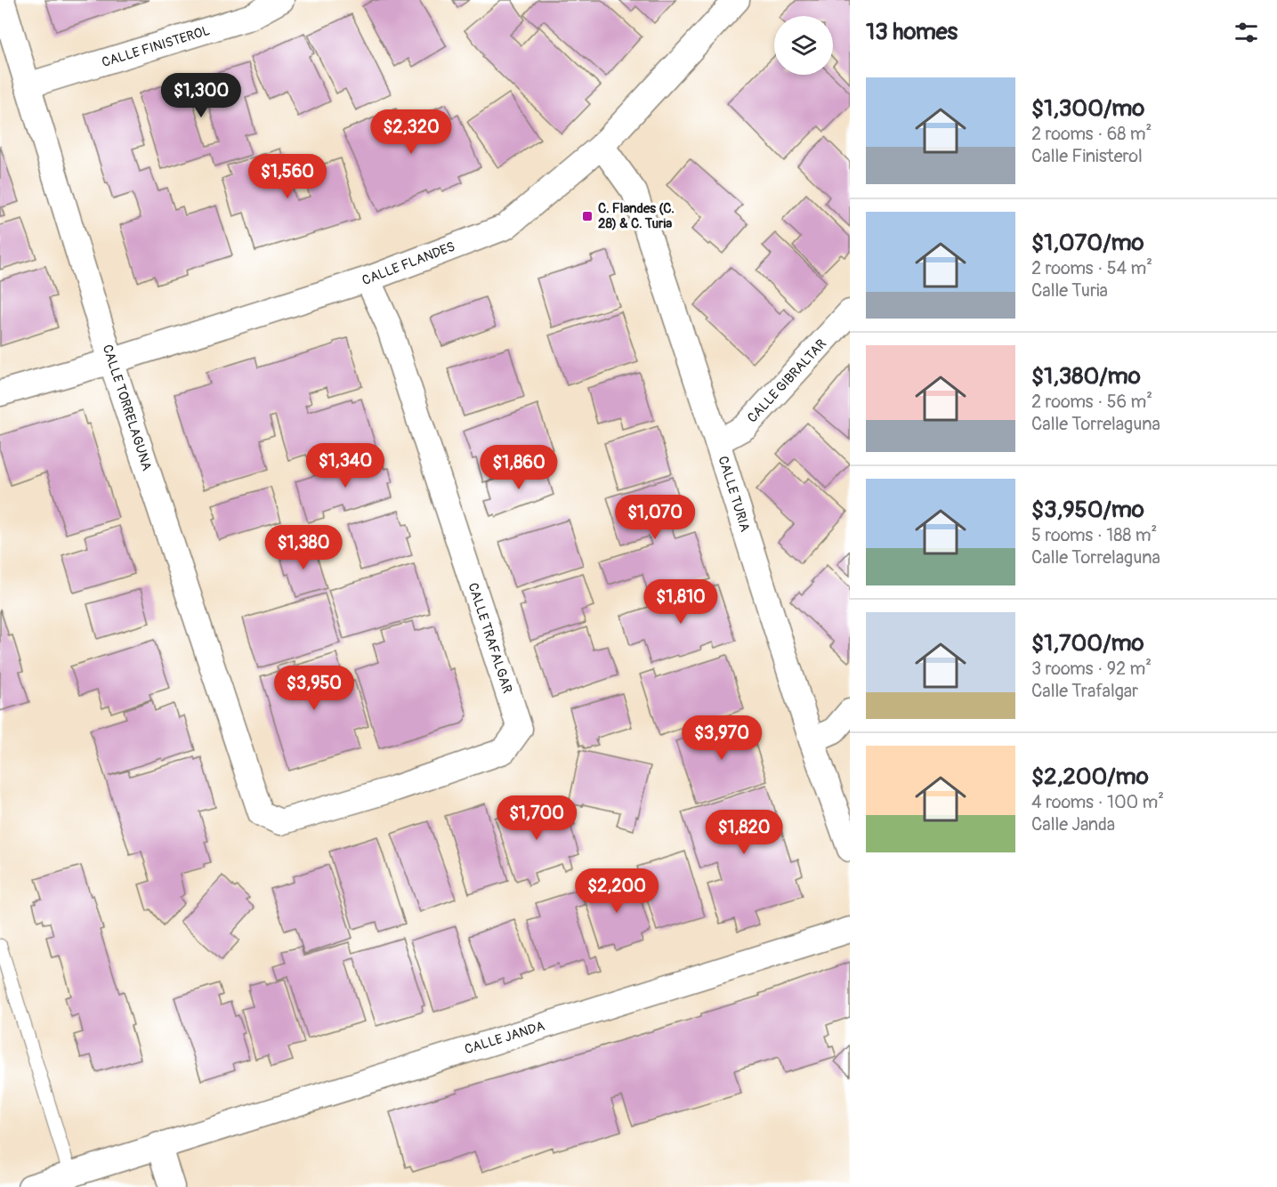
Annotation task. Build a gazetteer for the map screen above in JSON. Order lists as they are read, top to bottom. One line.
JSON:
{"streets":{"street":["CALLE FINISTEROL","CALLE FLANDES","CALLE GIBRALTAR","CALLE TORRELAGUNA","CALLE TURIA","CALLE TRAFALGAR","CALLE JANDA"]},"crossings":[["CALLE FINISTEROL","CALLE TORRELAGUNA"],["CALLE FLANDES","CALLE TORRELAGUNA"],["CALLE FLANDES","CALLE TURIA"],["CALLE FLANDES","CALLE TRAFALGAR"],["CALLE GIBRALTAR","CALLE TURIA"],["CALLE TORRELAGUNA","CALLE TRAFALGAR"]],"places":{"transit":["C. Flandes (C. 28) & C. Turia"]},"page":{"heading":"13 homes","list":[{"name":"$1,300/mo","note":"2 rooms · 68 m² · Calle Finisterol"},{"name":"$1,070/mo","note":"2 rooms · 54 m² · Calle Turia"},{"name":"$1,380/mo","note":"2 rooms · 56 m² · Calle Torrelaguna"},{"name":"$3,950/mo","note":"5 rooms · 188 m² · Calle Torrelaguna"},{"name":"$1,700/mo","note":"3 rooms · 92 m² · Calle Trafalgar"},{"name":"$2,200/mo","note":"4 rooms · 100 m² · Calle Janda"}],"price":["$1,300","$2,320","$1,560","$1,340","$1,860","$1,070","$1,380","$1,810","$3,950","$3,970","$1,700","$1,820","$2,200"]}}
